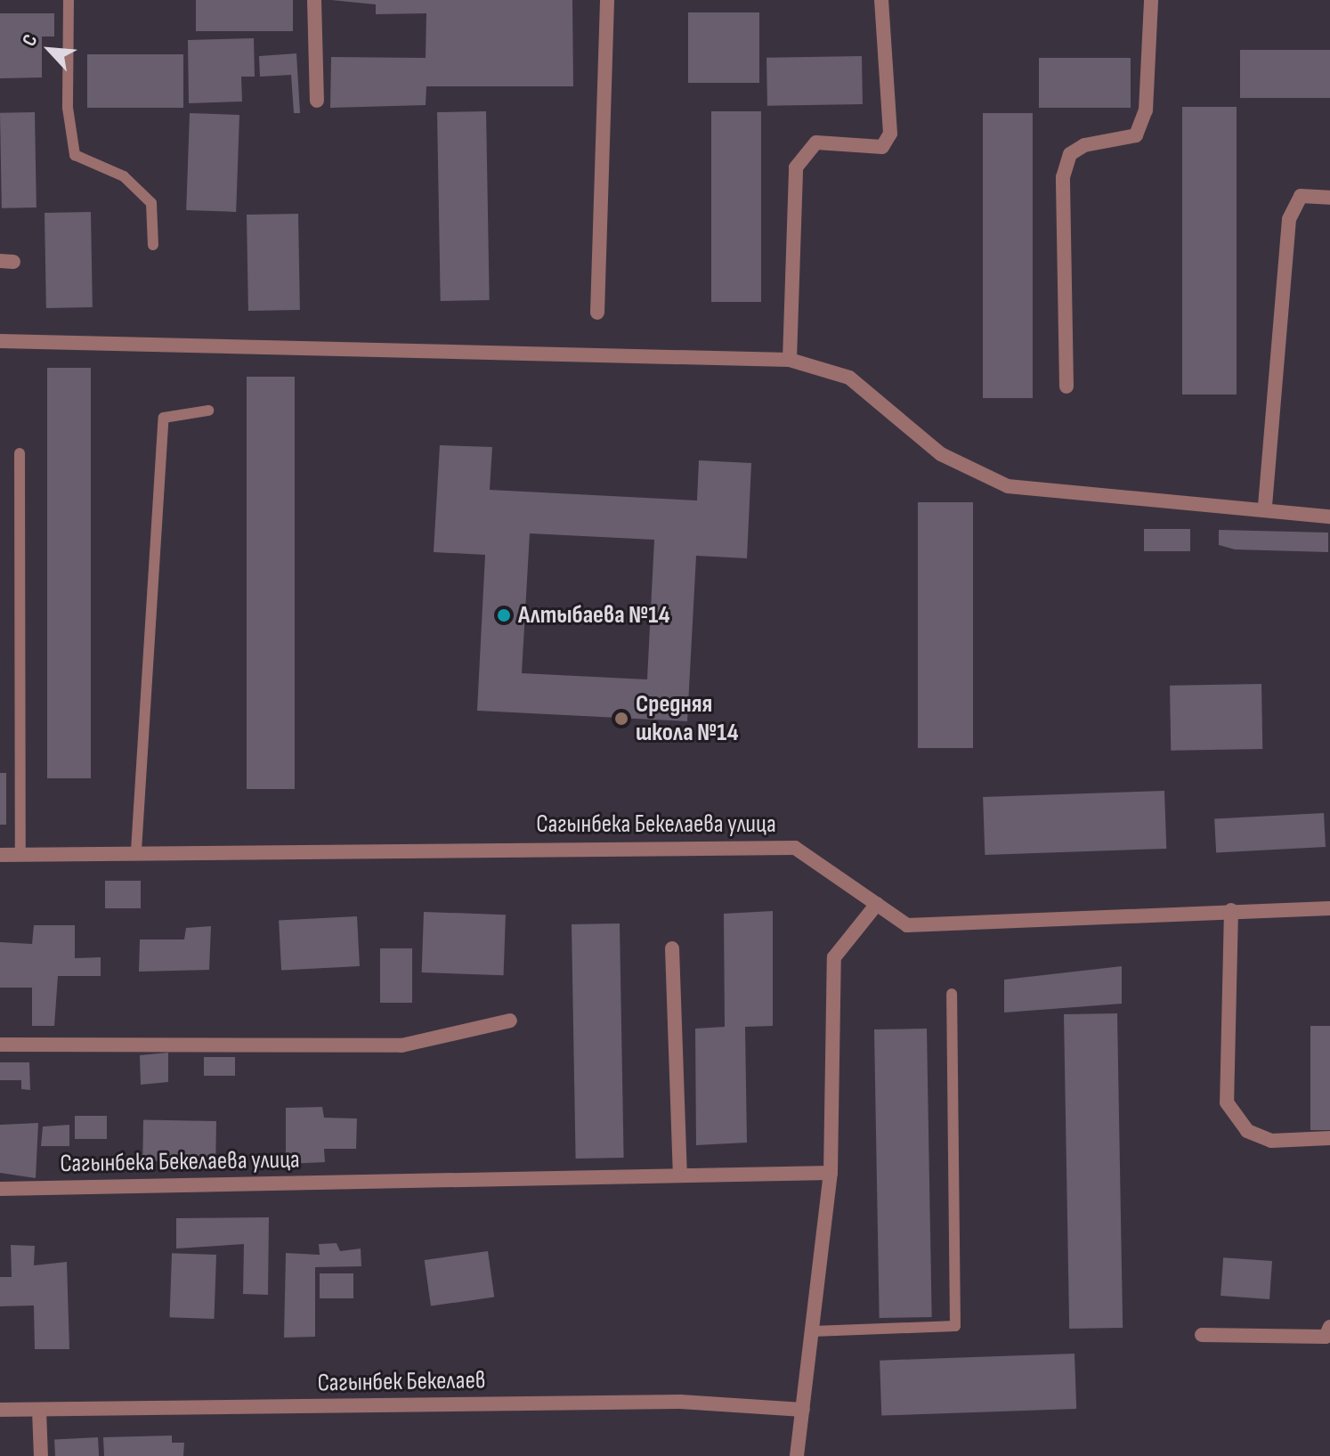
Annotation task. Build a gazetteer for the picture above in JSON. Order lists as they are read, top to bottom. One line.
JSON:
{"streets":{"street":["Сагынбека Бекелаева улица","Сагынбек Бекелаев"]},"places":["Алтыбаева №14","Средняя школа №14"],"north":"top left"}
